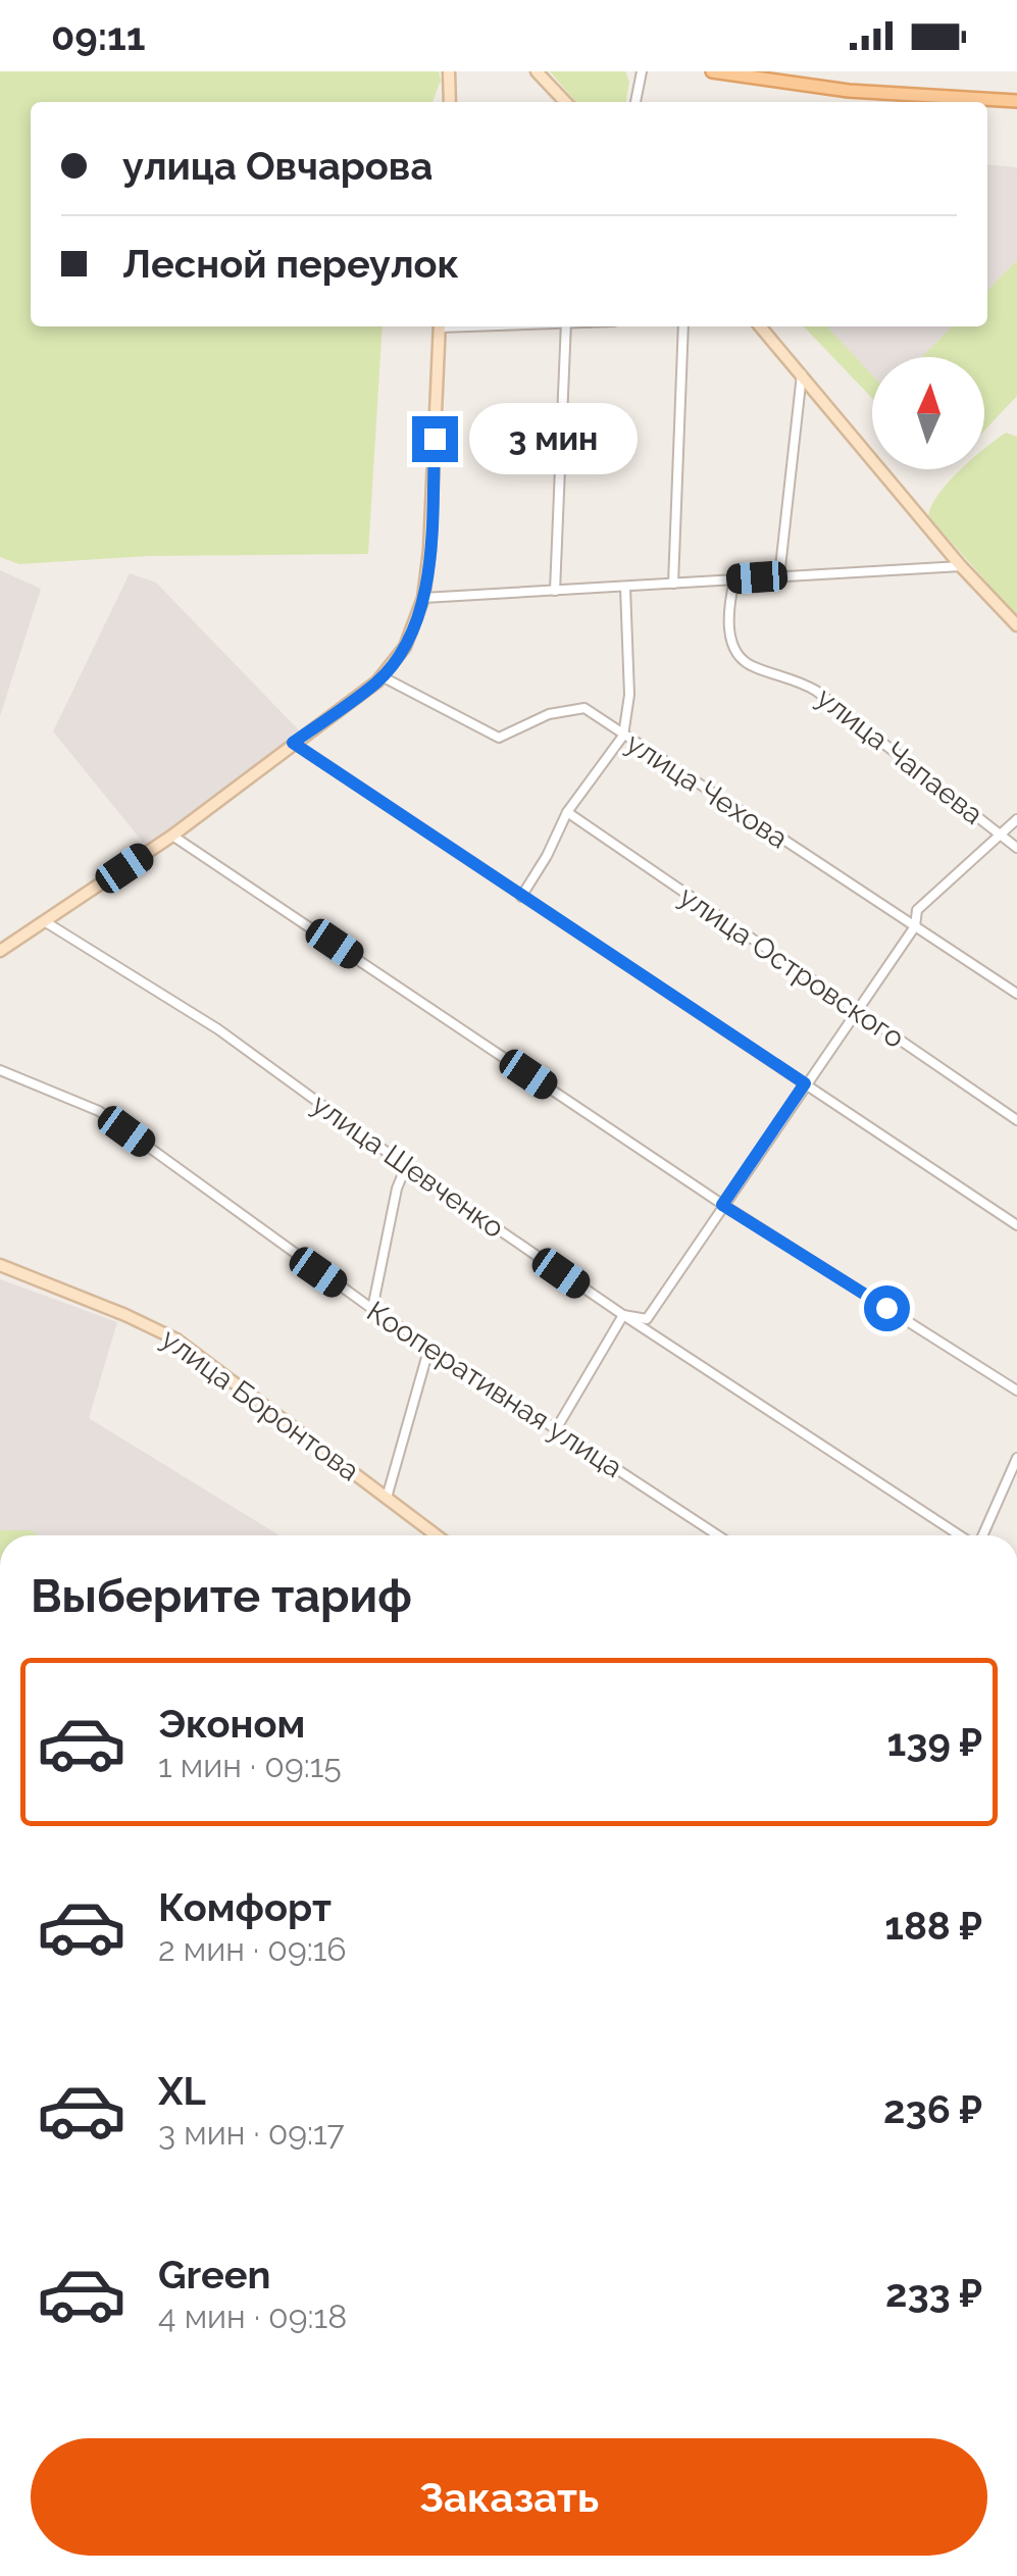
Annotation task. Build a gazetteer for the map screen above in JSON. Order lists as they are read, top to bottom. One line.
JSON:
{"streets":{"street":["улица Чапаева","улица Чехова","улица Островского","улица Шевченко","Кооперативная улица","улица Боронтова"]},"north":"top","page":{"status":"09:11","banner":["улица Овчарова","Лесной переулок"],"bubble":"3 мин","heading":"Выберите тариф","list":[{"name":"Эконом","note":"1 мин · 09:15","value":"139 ₽"},{"name":"Комфорт","note":"2 мин · 09:16","value":"188 ₽"},{"name":"XL","note":"3 мин · 09:17","value":"236 ₽"},{"name":"Green","note":"4 мин · 09:18","value":"233 ₽"}],"buttons":"Заказать"}}
